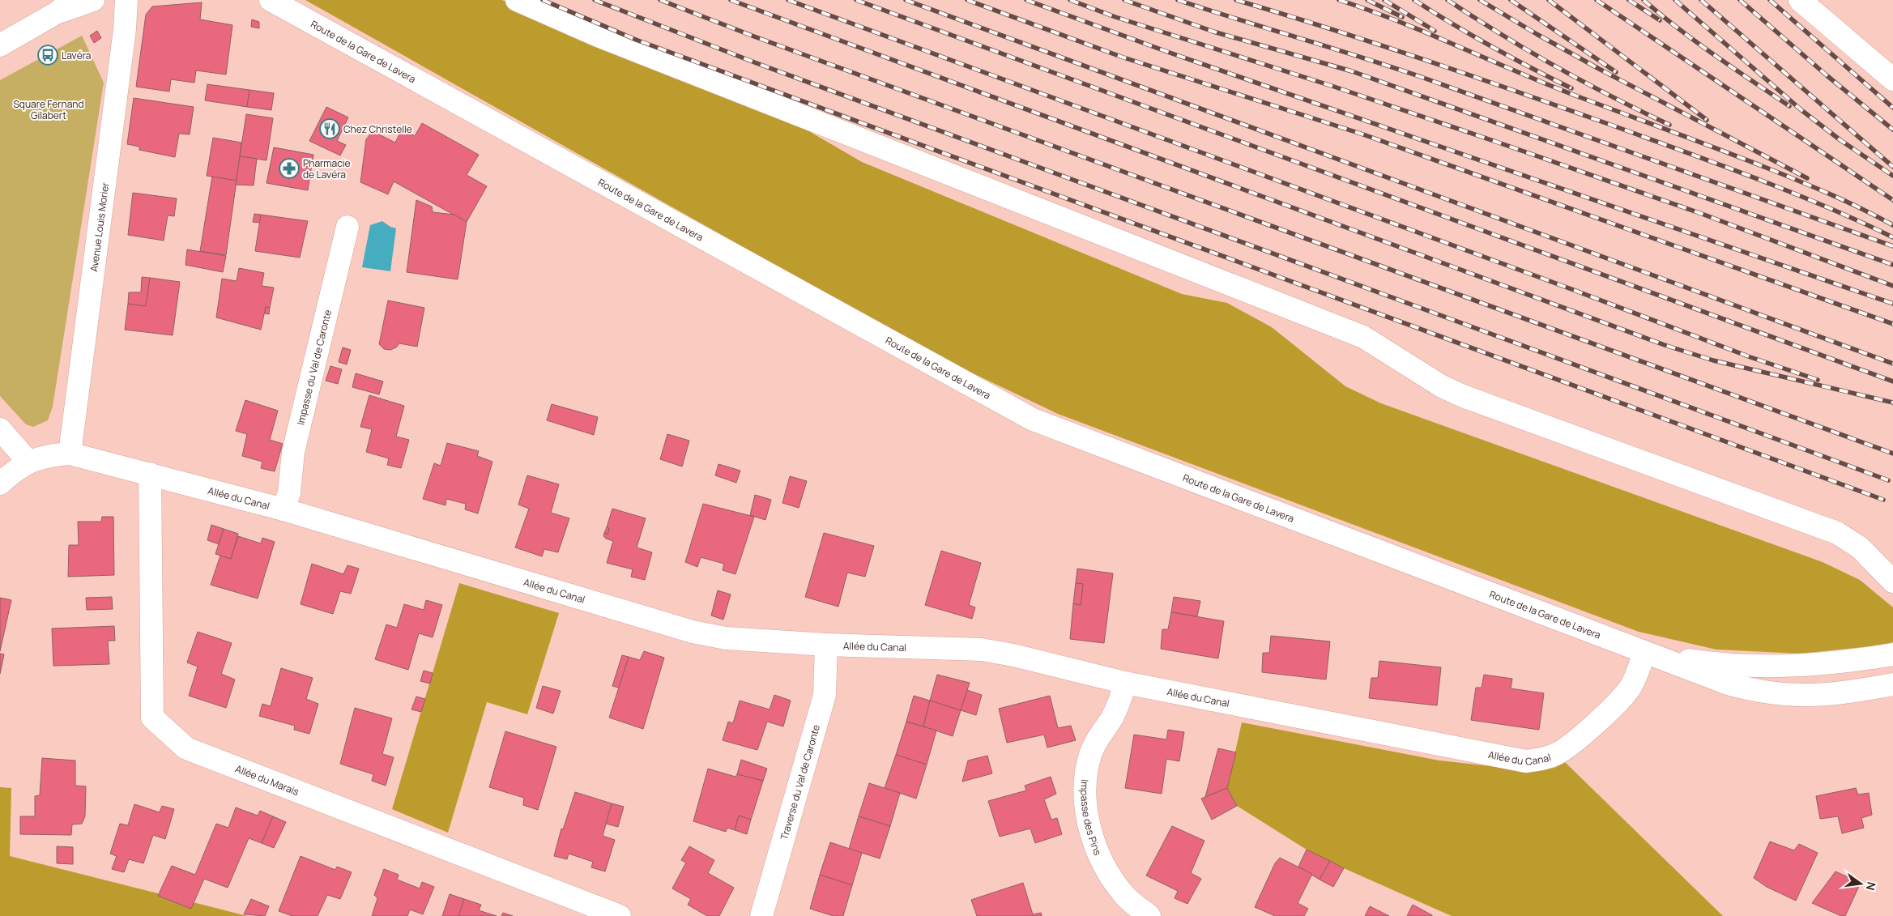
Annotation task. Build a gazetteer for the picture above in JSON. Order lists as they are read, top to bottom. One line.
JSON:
{"streets":{"street":["Route de la Gare de Lavera","Avenue Louis Morier","Impasse du Val de Caronte","Allée du Canal","Allée du Marais","Traverse du Val de Caronte","Impasse des Pins"]},"crossings":[["Route de la Gare de Lavera","Allée du Canal"],["Avenue Louis Morier","Allée du Canal"],["Impasse du Val de Caronte","Allée du Canal"],["Allée du Canal","Allée du Marais"],["Allée du Canal","Traverse du Val de Caronte"],["Allée du Canal","Impasse des Pins"]],"parks":["Square Fernand Gilabert"],"places":{"bus stop":["Lavéra"],"restaurant":["Chez Christelle"],"pharmacy":["Pharmacie de Lavéra"]},"north":"right"}
